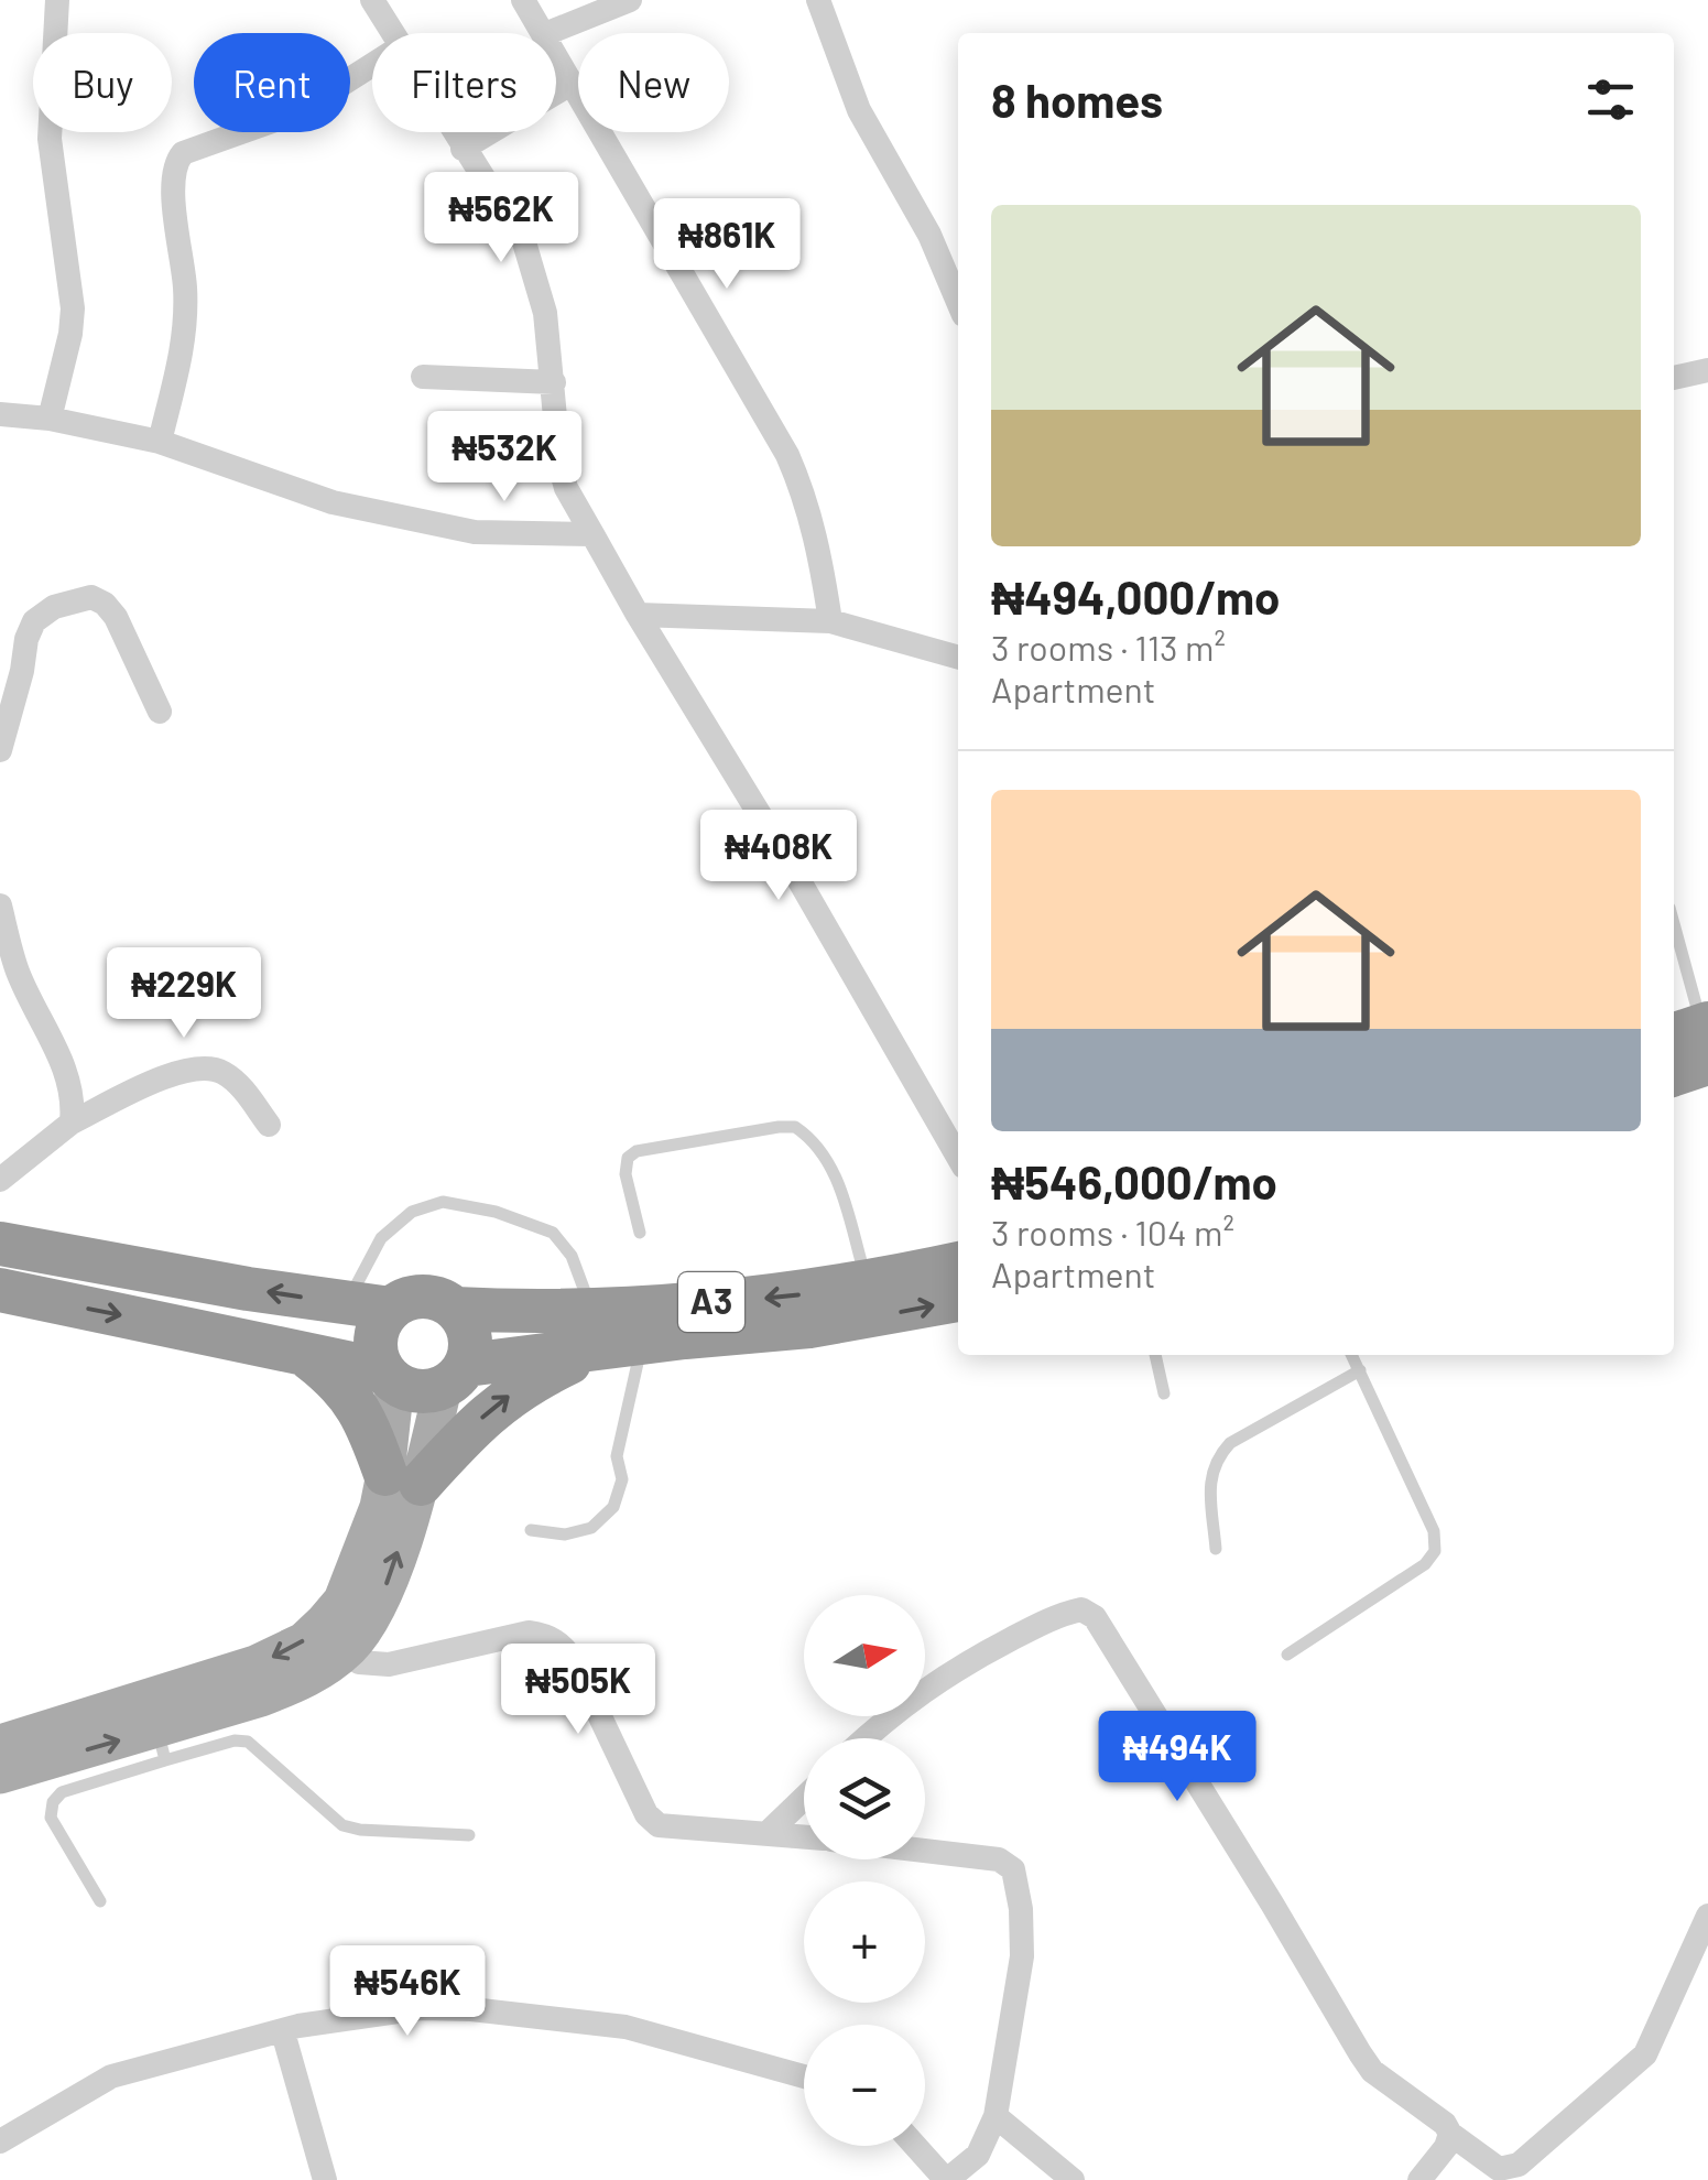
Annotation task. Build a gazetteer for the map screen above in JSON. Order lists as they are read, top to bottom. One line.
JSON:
{"streets":{"highway":["A3"]},"north":"right","page":{"chip":["Buy","Rent","Filters","New"],"heading":"8 homes","list":[{"name":"₦494,000/mo","note":"3 rooms · 113 m² · Apartment"},{"name":"₦546,000/mo","note":"3 rooms · 104 m² · Apartment"}],"price":["₦562K","₦861K","₦532K","₦408K","₦229K","₦505K","₦494K","₦546K"],"map_buttons":["+","−"]}}
